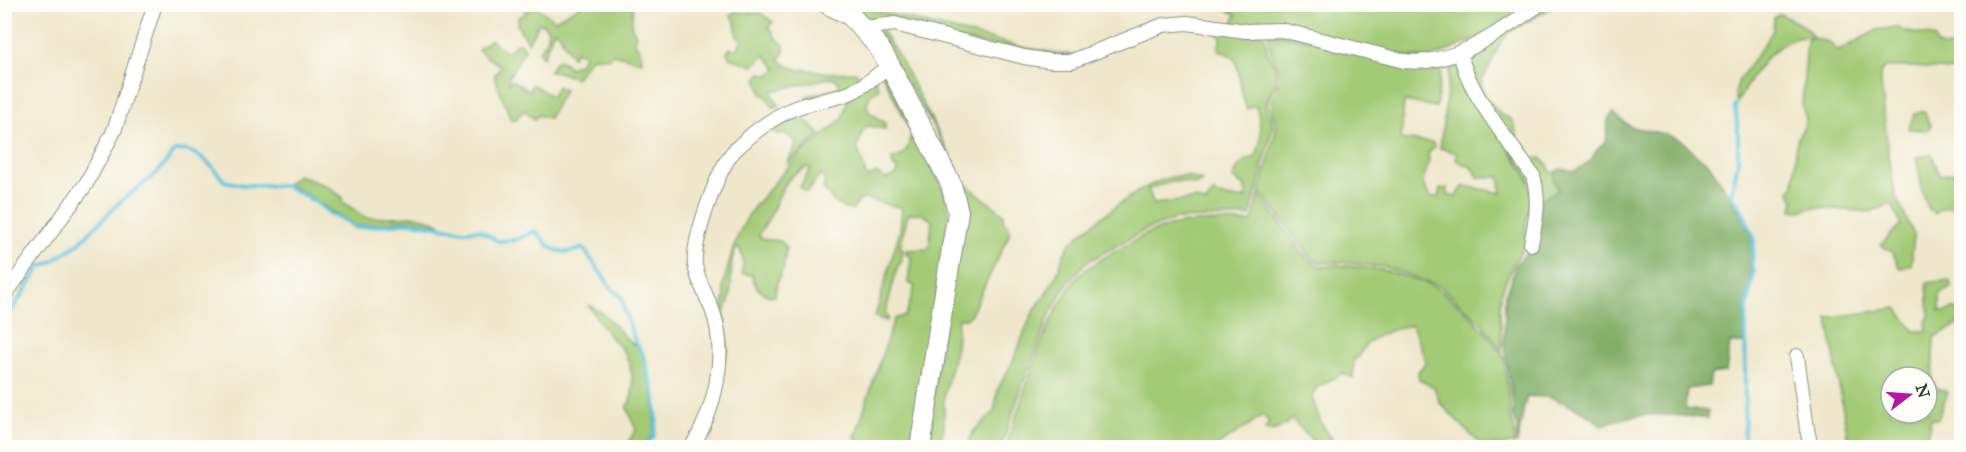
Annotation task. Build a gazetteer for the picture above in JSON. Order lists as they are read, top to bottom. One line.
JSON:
{"north":"right"}
